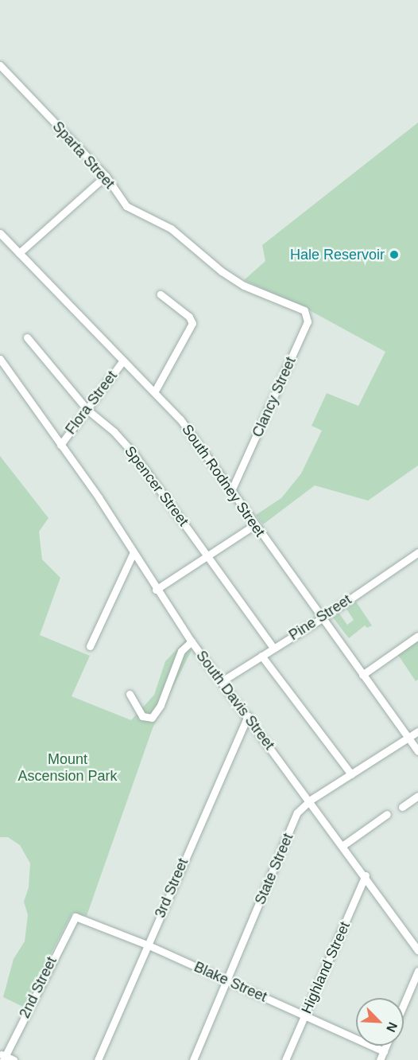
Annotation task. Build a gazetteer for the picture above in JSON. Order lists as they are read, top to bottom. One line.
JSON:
{"streets":{"street":["Sparta Street","Clancy Street","Flora Street","South Rodney Street","Spencer Street","Pine Street","South Davis Street","State Street","3rd Street","Highland Street","Blake Street","2nd Street"]},"crossings":[["Sparta Street","Clancy Street"],["Clancy Street","South Rodney Street"],["Flora Street","South Rodney Street"],["Flora Street","Spencer Street"],["Flora Street","South Davis Street"],["South Rodney Street","Pine Street"],["South Rodney Street","State Street"],["Spencer Street","Pine Street"],["Pine Street","South Davis Street"],["South Davis Street","State Street"],["South Davis Street","3rd Street"],["South Davis Street","Highland Street"],["State Street","Blake Street"],["3rd Street","Blake Street"],["Highland Street","Blake Street"],["Blake Street","2nd Street"]],"parks":["Mount Ascension Park"],"places":["Hale Reservoir"],"north":"bottom right"}
